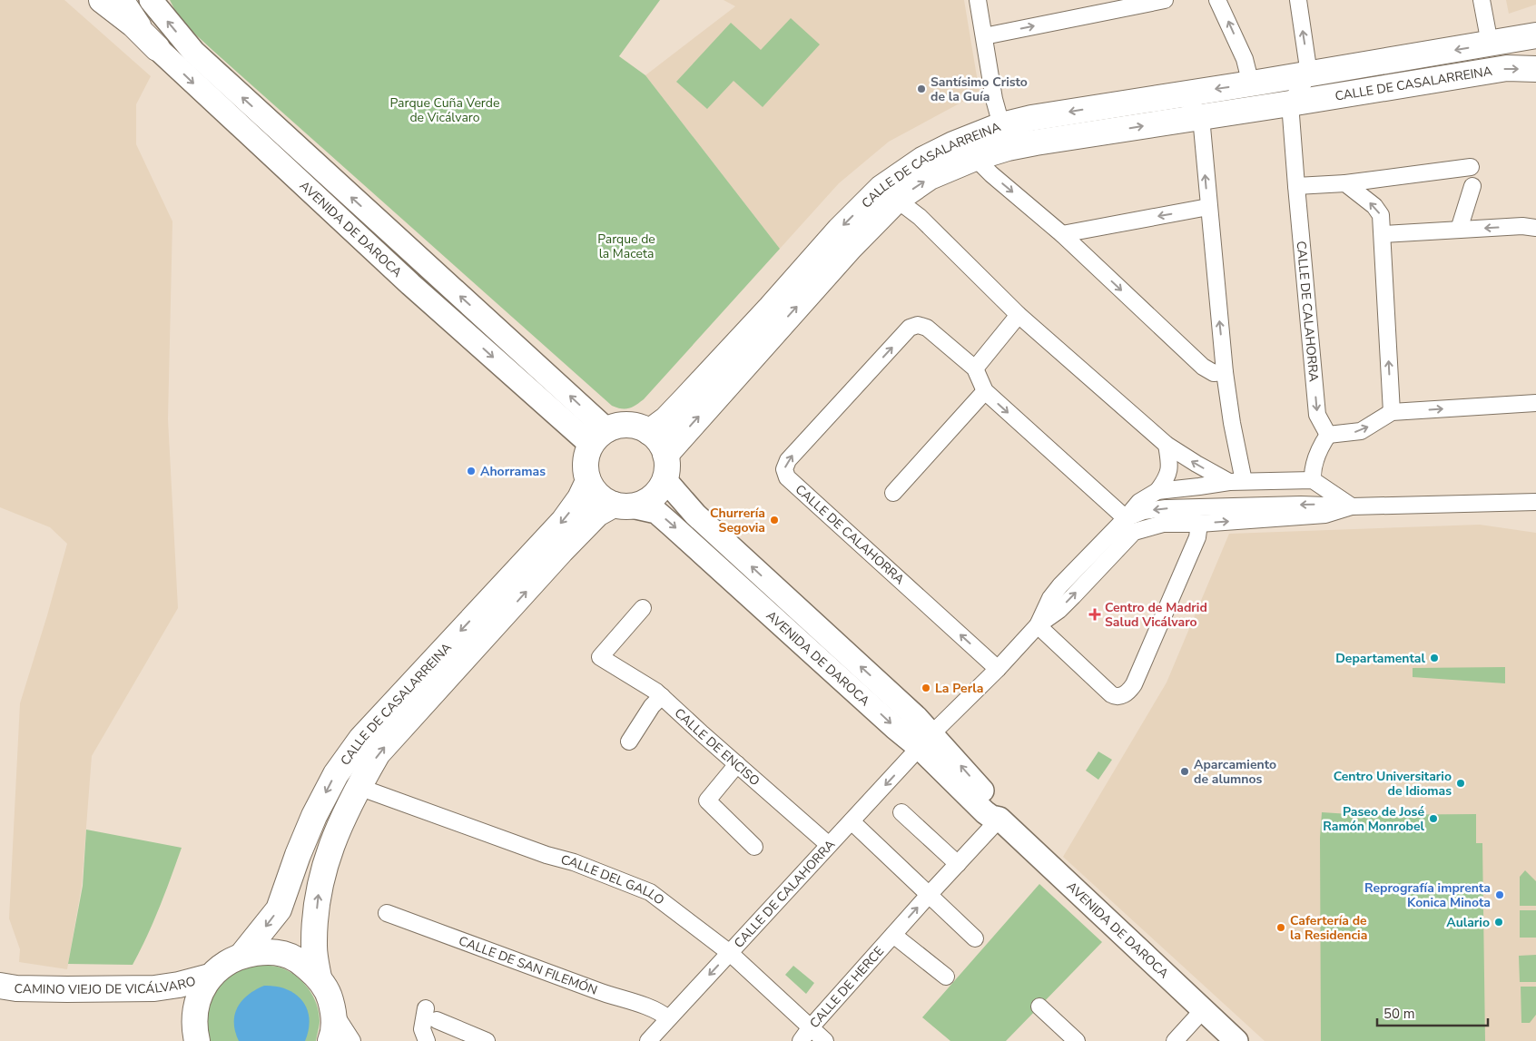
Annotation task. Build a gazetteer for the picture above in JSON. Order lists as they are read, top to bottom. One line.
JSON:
{"streets":{"main road":["CALLE DE CASALARREINA","AVENIDA DE DAROCA","CAMINO VIEJO DE VICÁLVARO"],"street":["CALLE DE CALAHORRA","CALLE DE ENCISO","CALLE DEL GALLO","CALLE DE SAN FILEMÓN","CALLE DE HERCE"]},"crossings":[["CALLE DE CASALARREINA","AVENIDA DE DAROCA"],["CALLE DE CASALARREINA","CALLE DE CALAHORRA"],["CALLE DE CASALARREINA","CALLE DEL GALLO"],["AVENIDA DE DAROCA","CALLE DE CALAHORRA"],["AVENIDA DE DAROCA","CALLE DE HERCE"],["CALLE DE CALAHORRA","CALLE DE ENCISO"],["CALLE DE CALAHORRA","CALLE DEL GALLO"],["CALLE DE CALAHORRA","CALLE DE SAN FILEMÓN"],["CALLE DEL GALLO","CALLE DE HERCE"]],"parks":["Parque Cuña Verde de Vicálvaro","Parque de la Maceta"],"places":{"other":["Santísimo Cristo de la Guía","Ahorramas","Churrería Segovia","Departamental","La Perla","Aparcamiento de alumnos","Centro Universitario de Idiomas","Paseo de José Ramón Monrobel","Reprografía imprenta Konica Minota","Aulario","Cafertería de la Residencia"],"health":["Centro de Madrid Salud Vicálvaro"]},"scale_bar":"50 m"}
